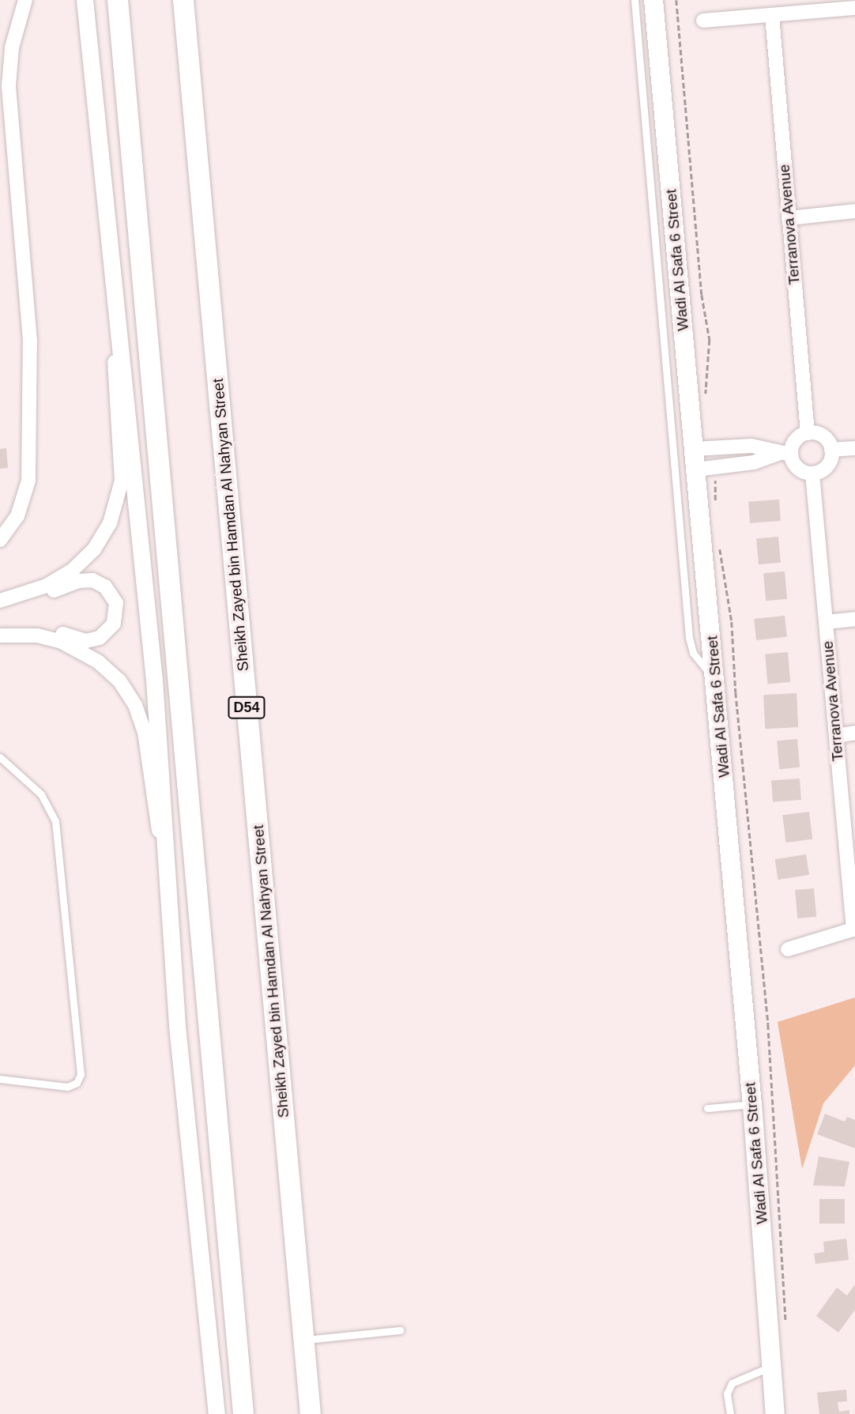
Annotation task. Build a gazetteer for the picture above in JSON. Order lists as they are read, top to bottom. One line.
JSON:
{"streets":{"main road":["Wadi Al Safa 6 Street","Sheikh Zayed bin Hamdan Al Nahyan Street","D54"],"street":["Terranova Avenue"]}}
